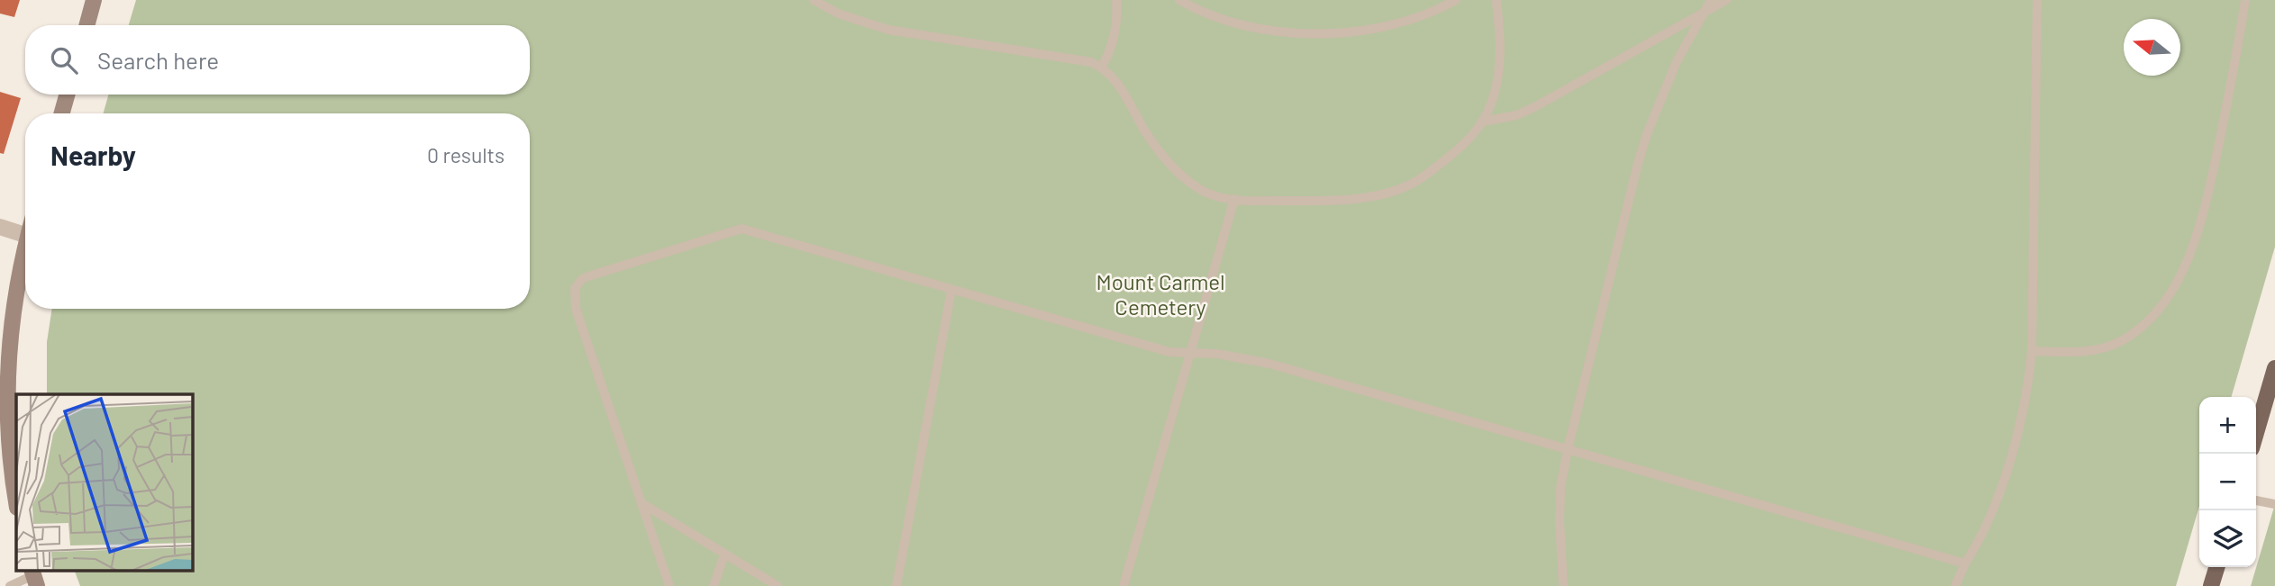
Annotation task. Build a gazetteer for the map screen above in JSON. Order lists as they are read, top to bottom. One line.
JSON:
{"parks":["Mount Carmel Cemetery"],"north":"left","page":{"search":"Search here","heading":["Nearby","0 results"],"map_buttons":["+","−"]}}
